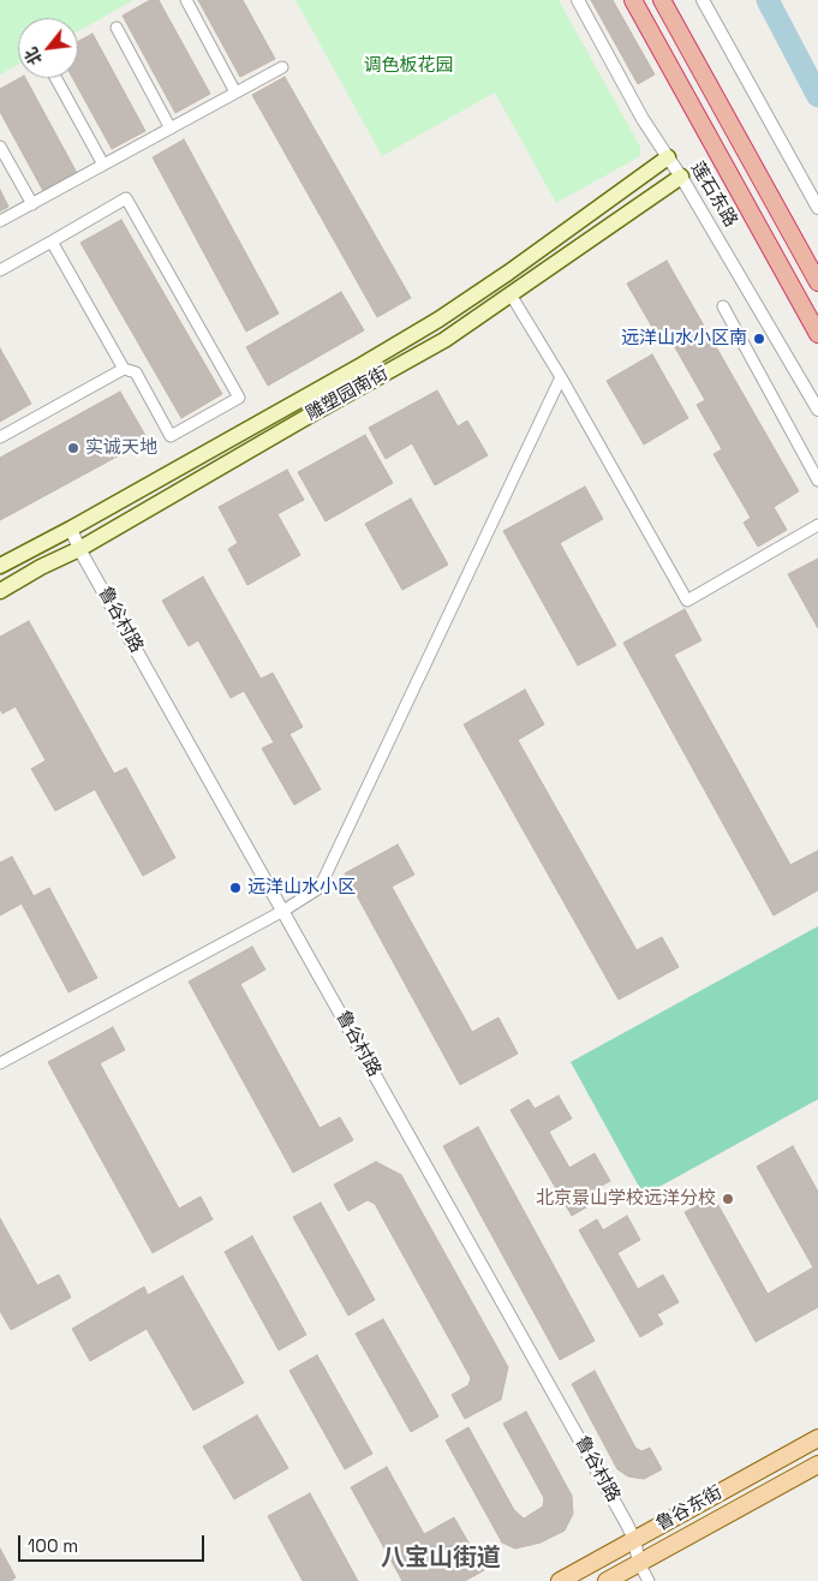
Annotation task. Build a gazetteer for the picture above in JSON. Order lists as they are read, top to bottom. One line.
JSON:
{"streets":{"highway":["莲石东路"],"main road":["雕塑园南街","鲁谷东街"],"street":["鲁谷村路"]},"crossings":[["莲石东路","雕塑园南街"],["雕塑园南街","鲁谷村路"],["鲁谷村路","鲁谷东街"]],"districts":["八宝山街道"],"parks":["调色板花园"],"places":["远洋山水小区南","实诚天地","远洋山水小区","北京景山学校远洋分校"],"scale_bar":"100 m","north":"bottom left"}
